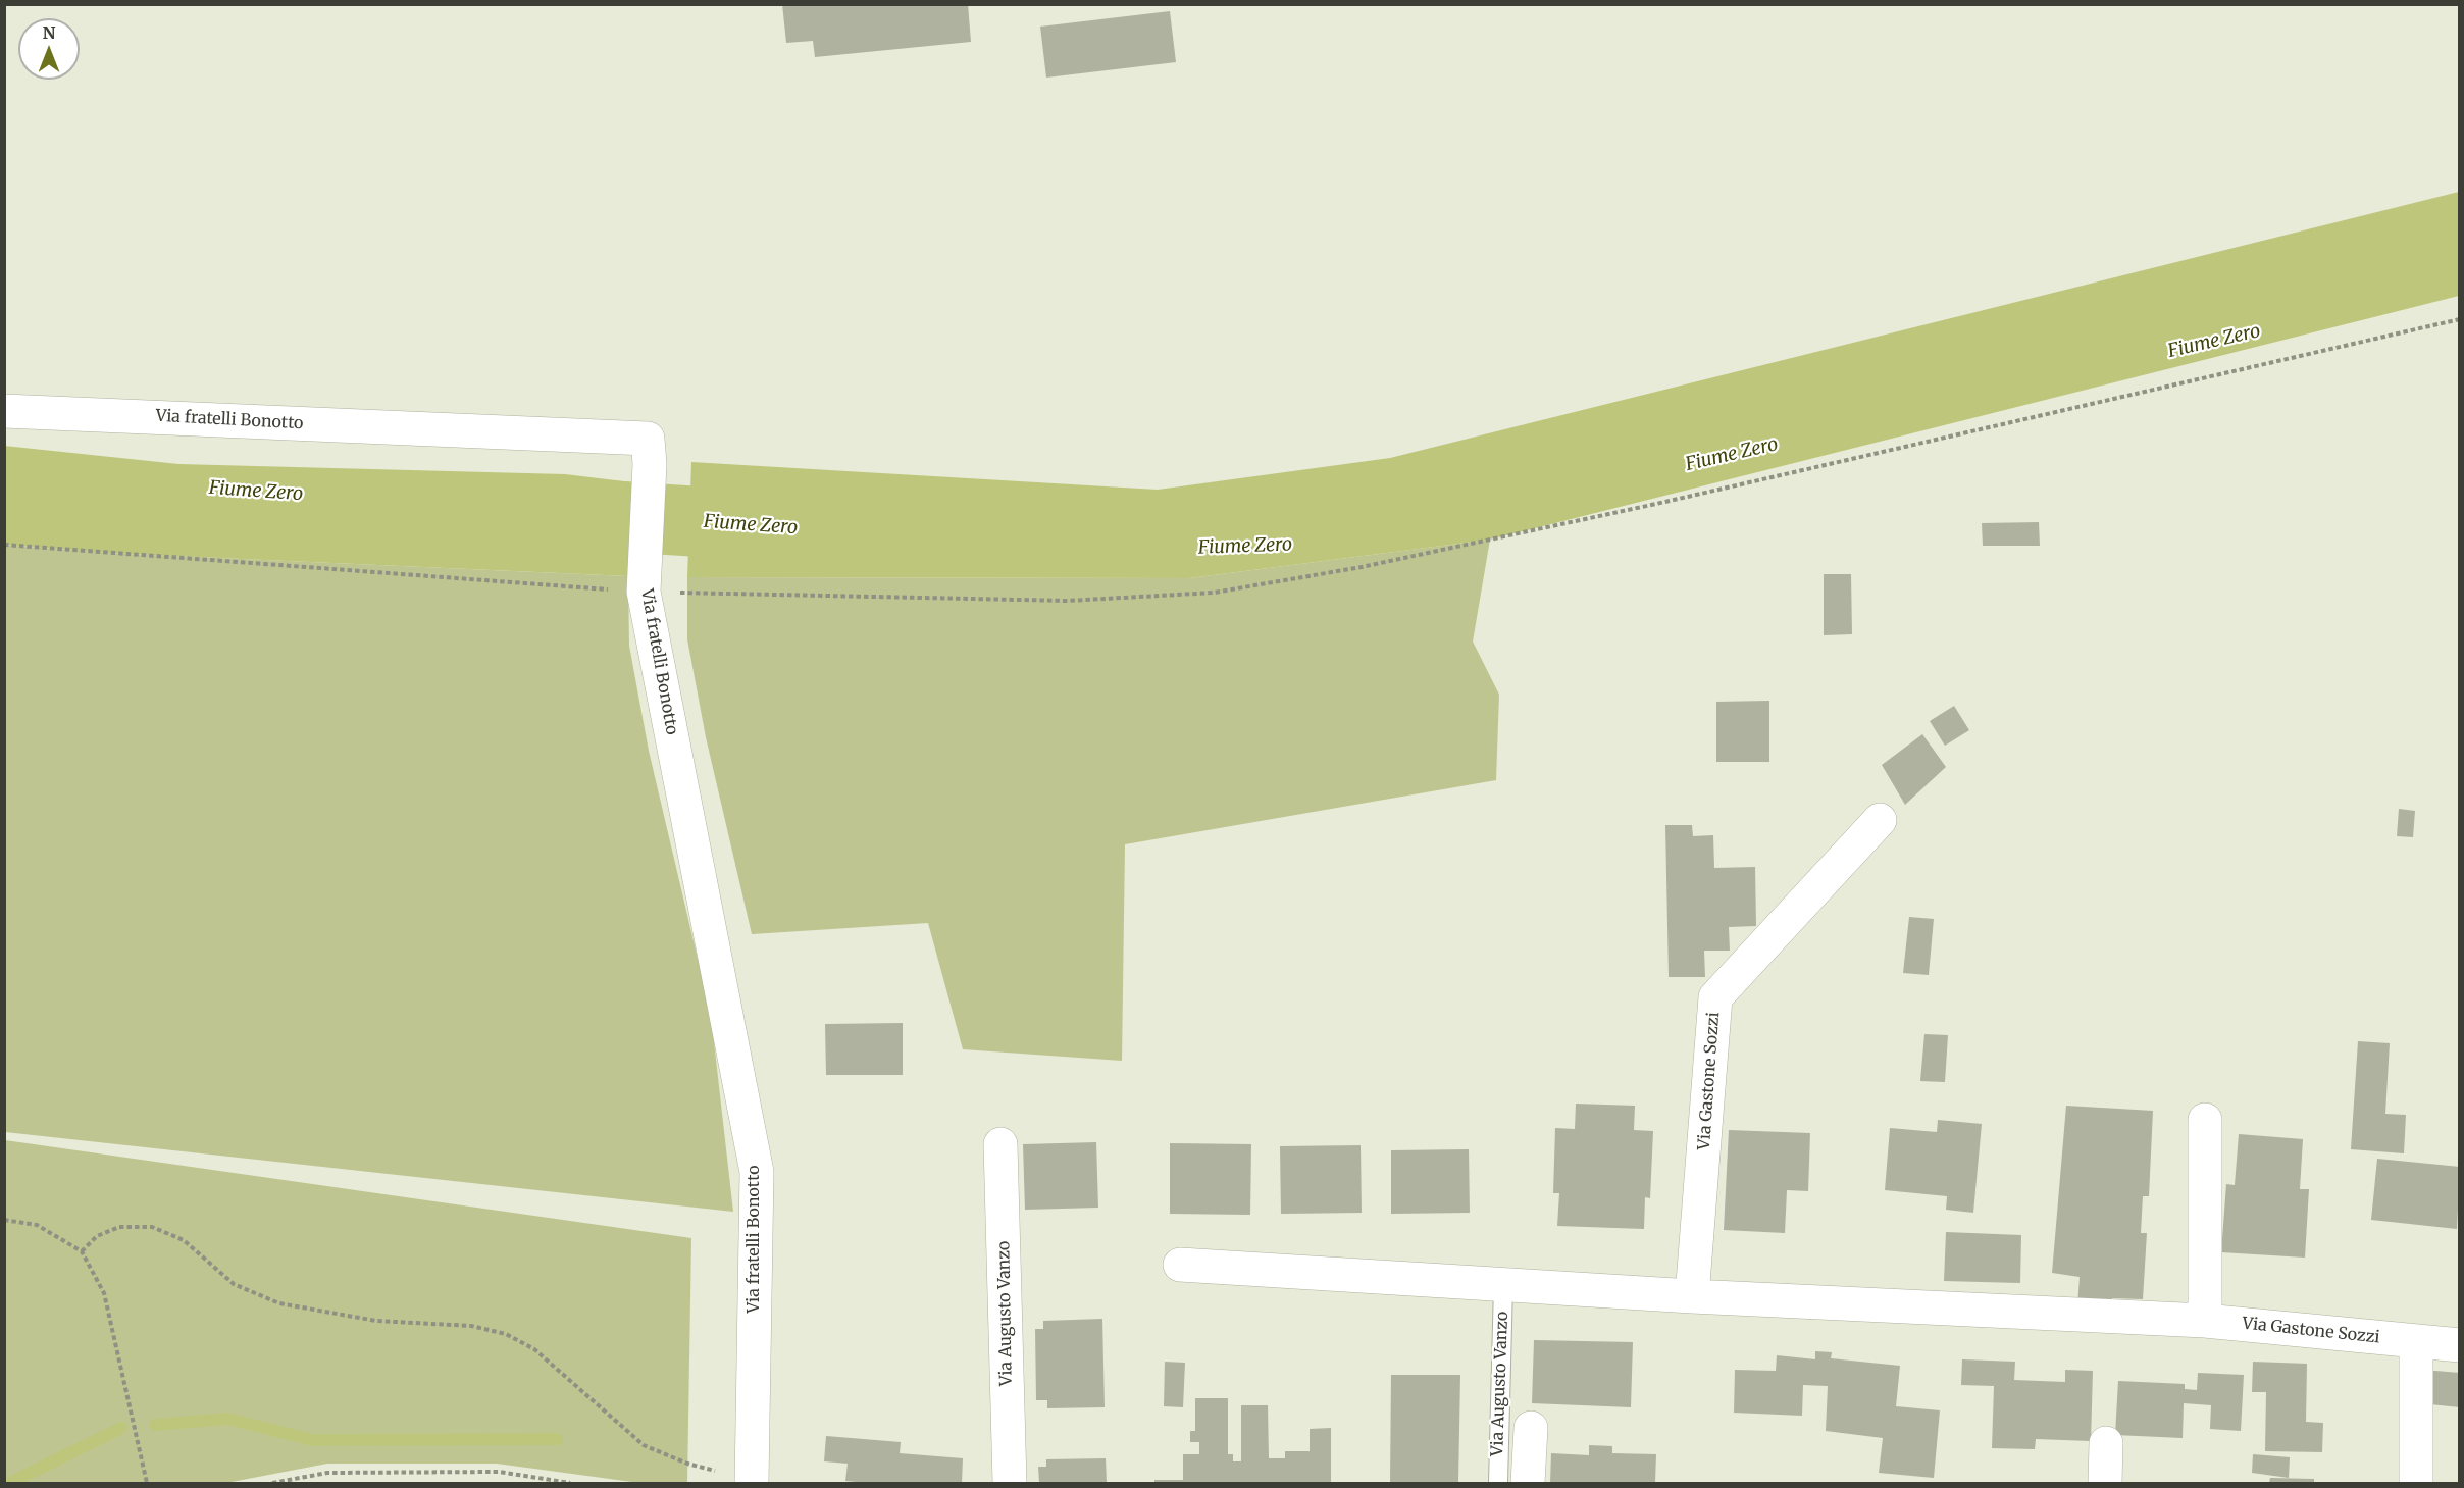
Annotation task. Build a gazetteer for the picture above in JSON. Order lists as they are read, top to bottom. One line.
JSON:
{"streets":{"street":["Via fratelli Bonotto","Via Gastone Sozzi","Via Augusto Vanzo"]},"crossings":[["Via Gastone Sozzi","Via Augusto Vanzo"]],"water":["Fiume Zero"],"north":"top"}
